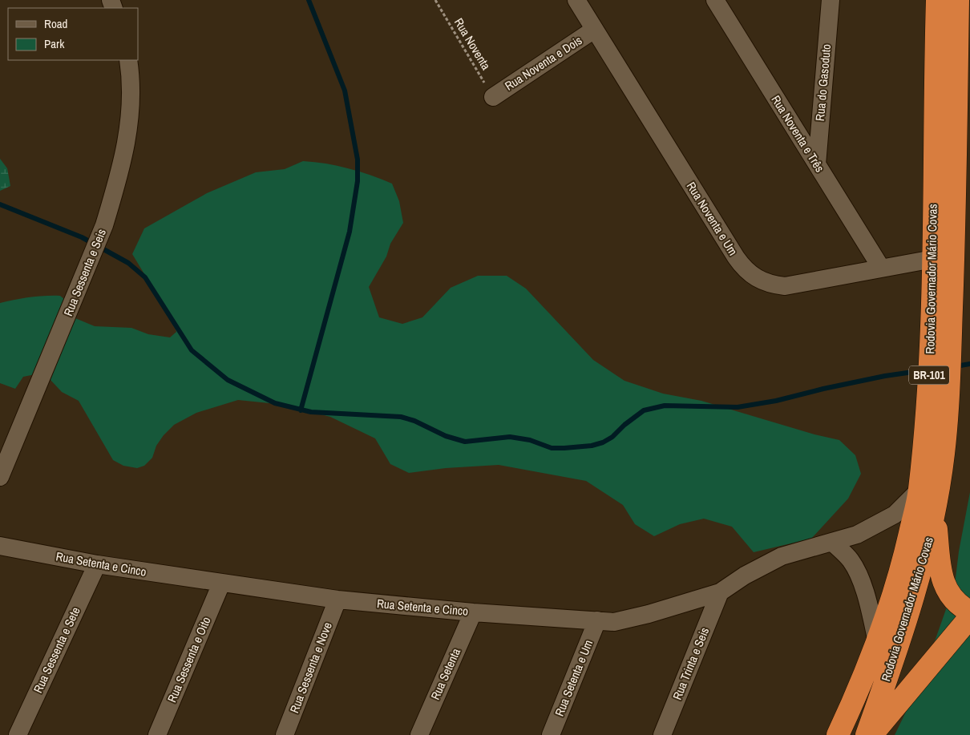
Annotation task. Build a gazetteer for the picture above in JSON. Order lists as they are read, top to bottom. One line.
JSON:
{"streets":{"highway":["Rodovia Governador Mário Covas","BR-101"],"street":["Rua Noventa e Dois","Rua do Gasoduto","Rua Noventa e Três","Rua Noventa e Um","Rua Sessenta e Seis","Rua Setenta e Cinco","Rua Sessenta e Sete","Rua Sessenta e Oito","Rua Trinta e Seis","Rua Sessenta e Nove","Rua Setenta","Rua Setenta e Um"],"path":["Rua Noventa"]},"crossings":[["Rua Noventa","Rua Noventa e Dois"],["Rua Noventa e Dois","Rua Noventa e Um"],["Rua do Gasoduto","Rua Noventa e Três"],["Rua Noventa e Três","Rua Noventa e Um"],["Rua Noventa e Um","Rodovia Governador Mário Covas"],["Rodovia Governador Mário Covas","Rua Setenta e Cinco"],["Rua Setenta e Cinco","Rua Sessenta e Sete"],["Rua Setenta e Cinco","Rua Sessenta e Oito"],["Rua Setenta e Cinco","Rua Trinta e Seis"],["Rua Setenta e Cinco","Rua Sessenta e Nove"],["Rua Setenta e Cinco","Rua Setenta"],["Rua Setenta e Cinco","Rua Setenta e Um"]],"legend":["Road","Park"]}
